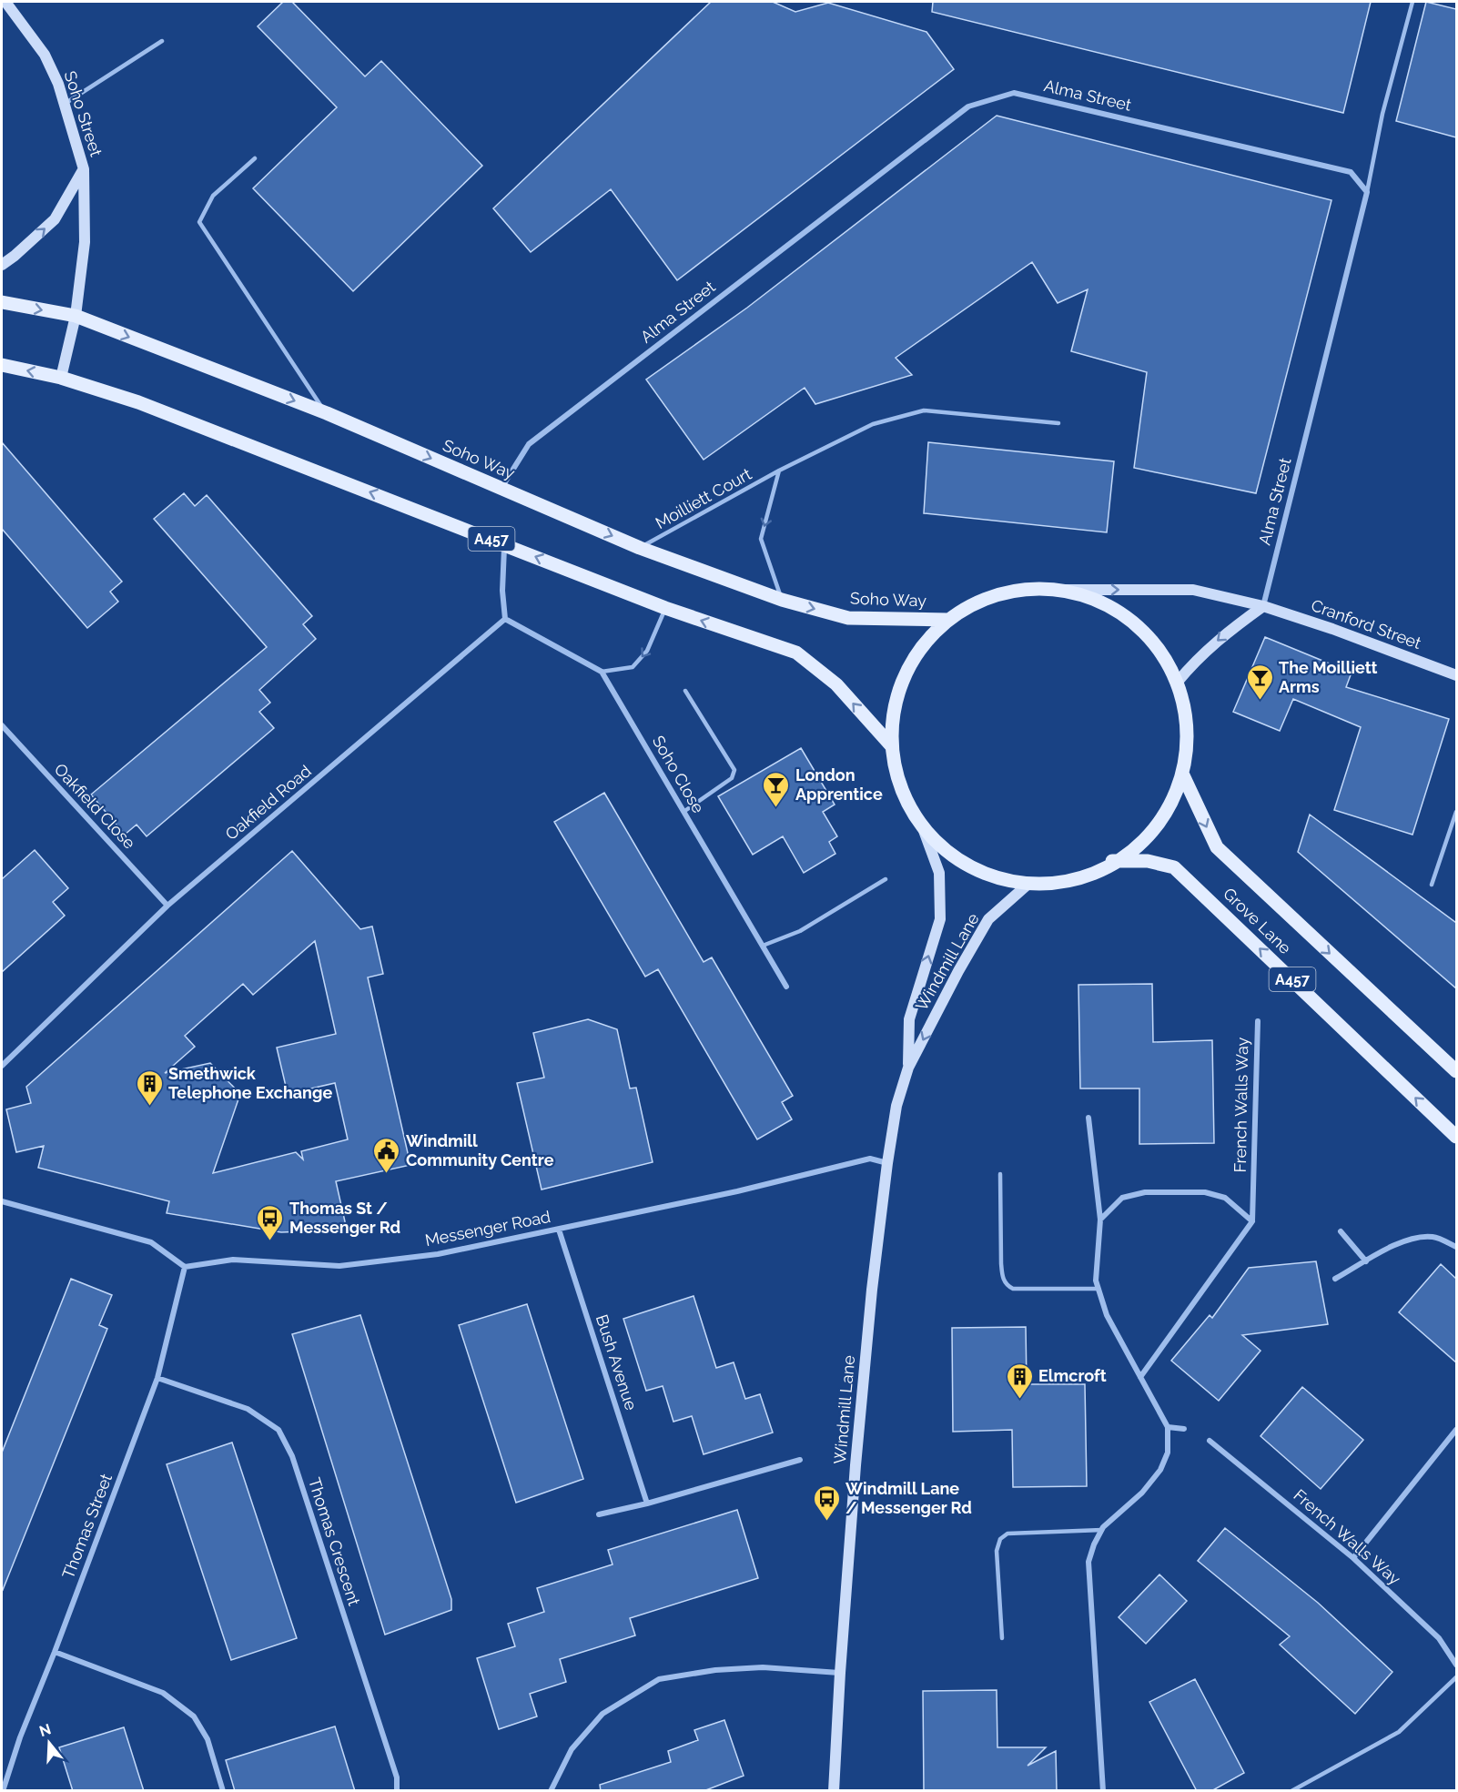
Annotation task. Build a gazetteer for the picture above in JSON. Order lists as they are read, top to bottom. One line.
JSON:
{"streets":{"main road":["Soho Street","Soho Way","A457","Cranford Street","Grove Lane","Windmill Lane"],"street":["Alma Street","Soho Close","Oakfield Road","Oakfield Close","French Walls Way","Messenger Road","Bush Avenue","Thomas Street","Thomas Crescent"],"lane":["Moilliett Court"]},"crossings":[["Alma Street","Soho Way"],["Alma Street","Cranford Street"],["Soho Street","Soho Way"],["Soho Street","A457"],["Soho Way","Moilliett Court"],["Oakfield Road","Oakfield Close"],["Windmill Lane","Messenger Road"],["Messenger Road","Bush Avenue"],["Messenger Road","Thomas Street"],["Thomas Street","Thomas Crescent"]],"one_way":["Cranford Street"],"places":{"bar":["The Moilliett Arms","London Apprentice"],"building":["Smethwick Telephone Exchange","Elmcroft"],"public building":["Windmill Community Centre"],"bus stop":["Thomas St / Messenger Rd","Windmill Lane / Messenger Rd"]},"north":"top"}
